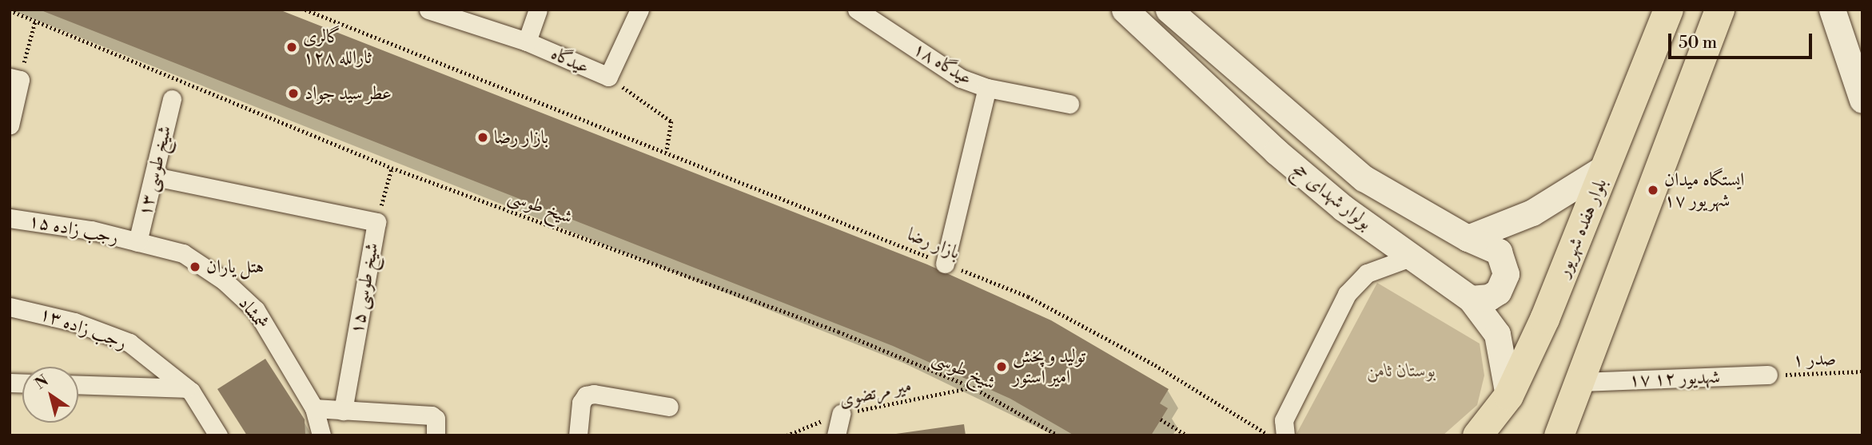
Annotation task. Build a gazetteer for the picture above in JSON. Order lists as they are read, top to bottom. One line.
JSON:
{"streets":{"main road":["بلوار هفده شهریور"],"street":["عیدگاه","عیدگاه ۱۸","شیخ طوسی ۱۳","بولوار شهدای حج","رجب زاده ۱۵","۱۵ شیخ طوسی","شمشاد","رجب زاده ۱۳","۱۷ شهدیور ۱۲"],"path":["شیخ طوسی","بازار رضا","صدر ۱","میر مرتضوی"]},"crossings":[["عیدگاه","بازار رضا"],["شیخ طوسی ۱۳","رجب زاده ۱۵"],["شیخ طوسی ۱۳","شمشاد"],["بولوار شهدای حج","بلوار هفده شهریور"],["شیخ طوسی","۱۵ شیخ طوسی"],["شیخ طوسی","میر مرتضوی"],["رجب زاده ۱۵","شمشاد"],["صدر ۱","۱۷ شهدیور ۱۲"]],"parks":["بوستان ثامن"],"places":["گالری ثارالله ۱۲۸","عطر سید جواد","بازار رضا","ایستگاه میدان ۱۷ شهریور","هتل یاران","تولید و پخش امیر استور"],"scale_bar":"50 m","north":"top left"}
